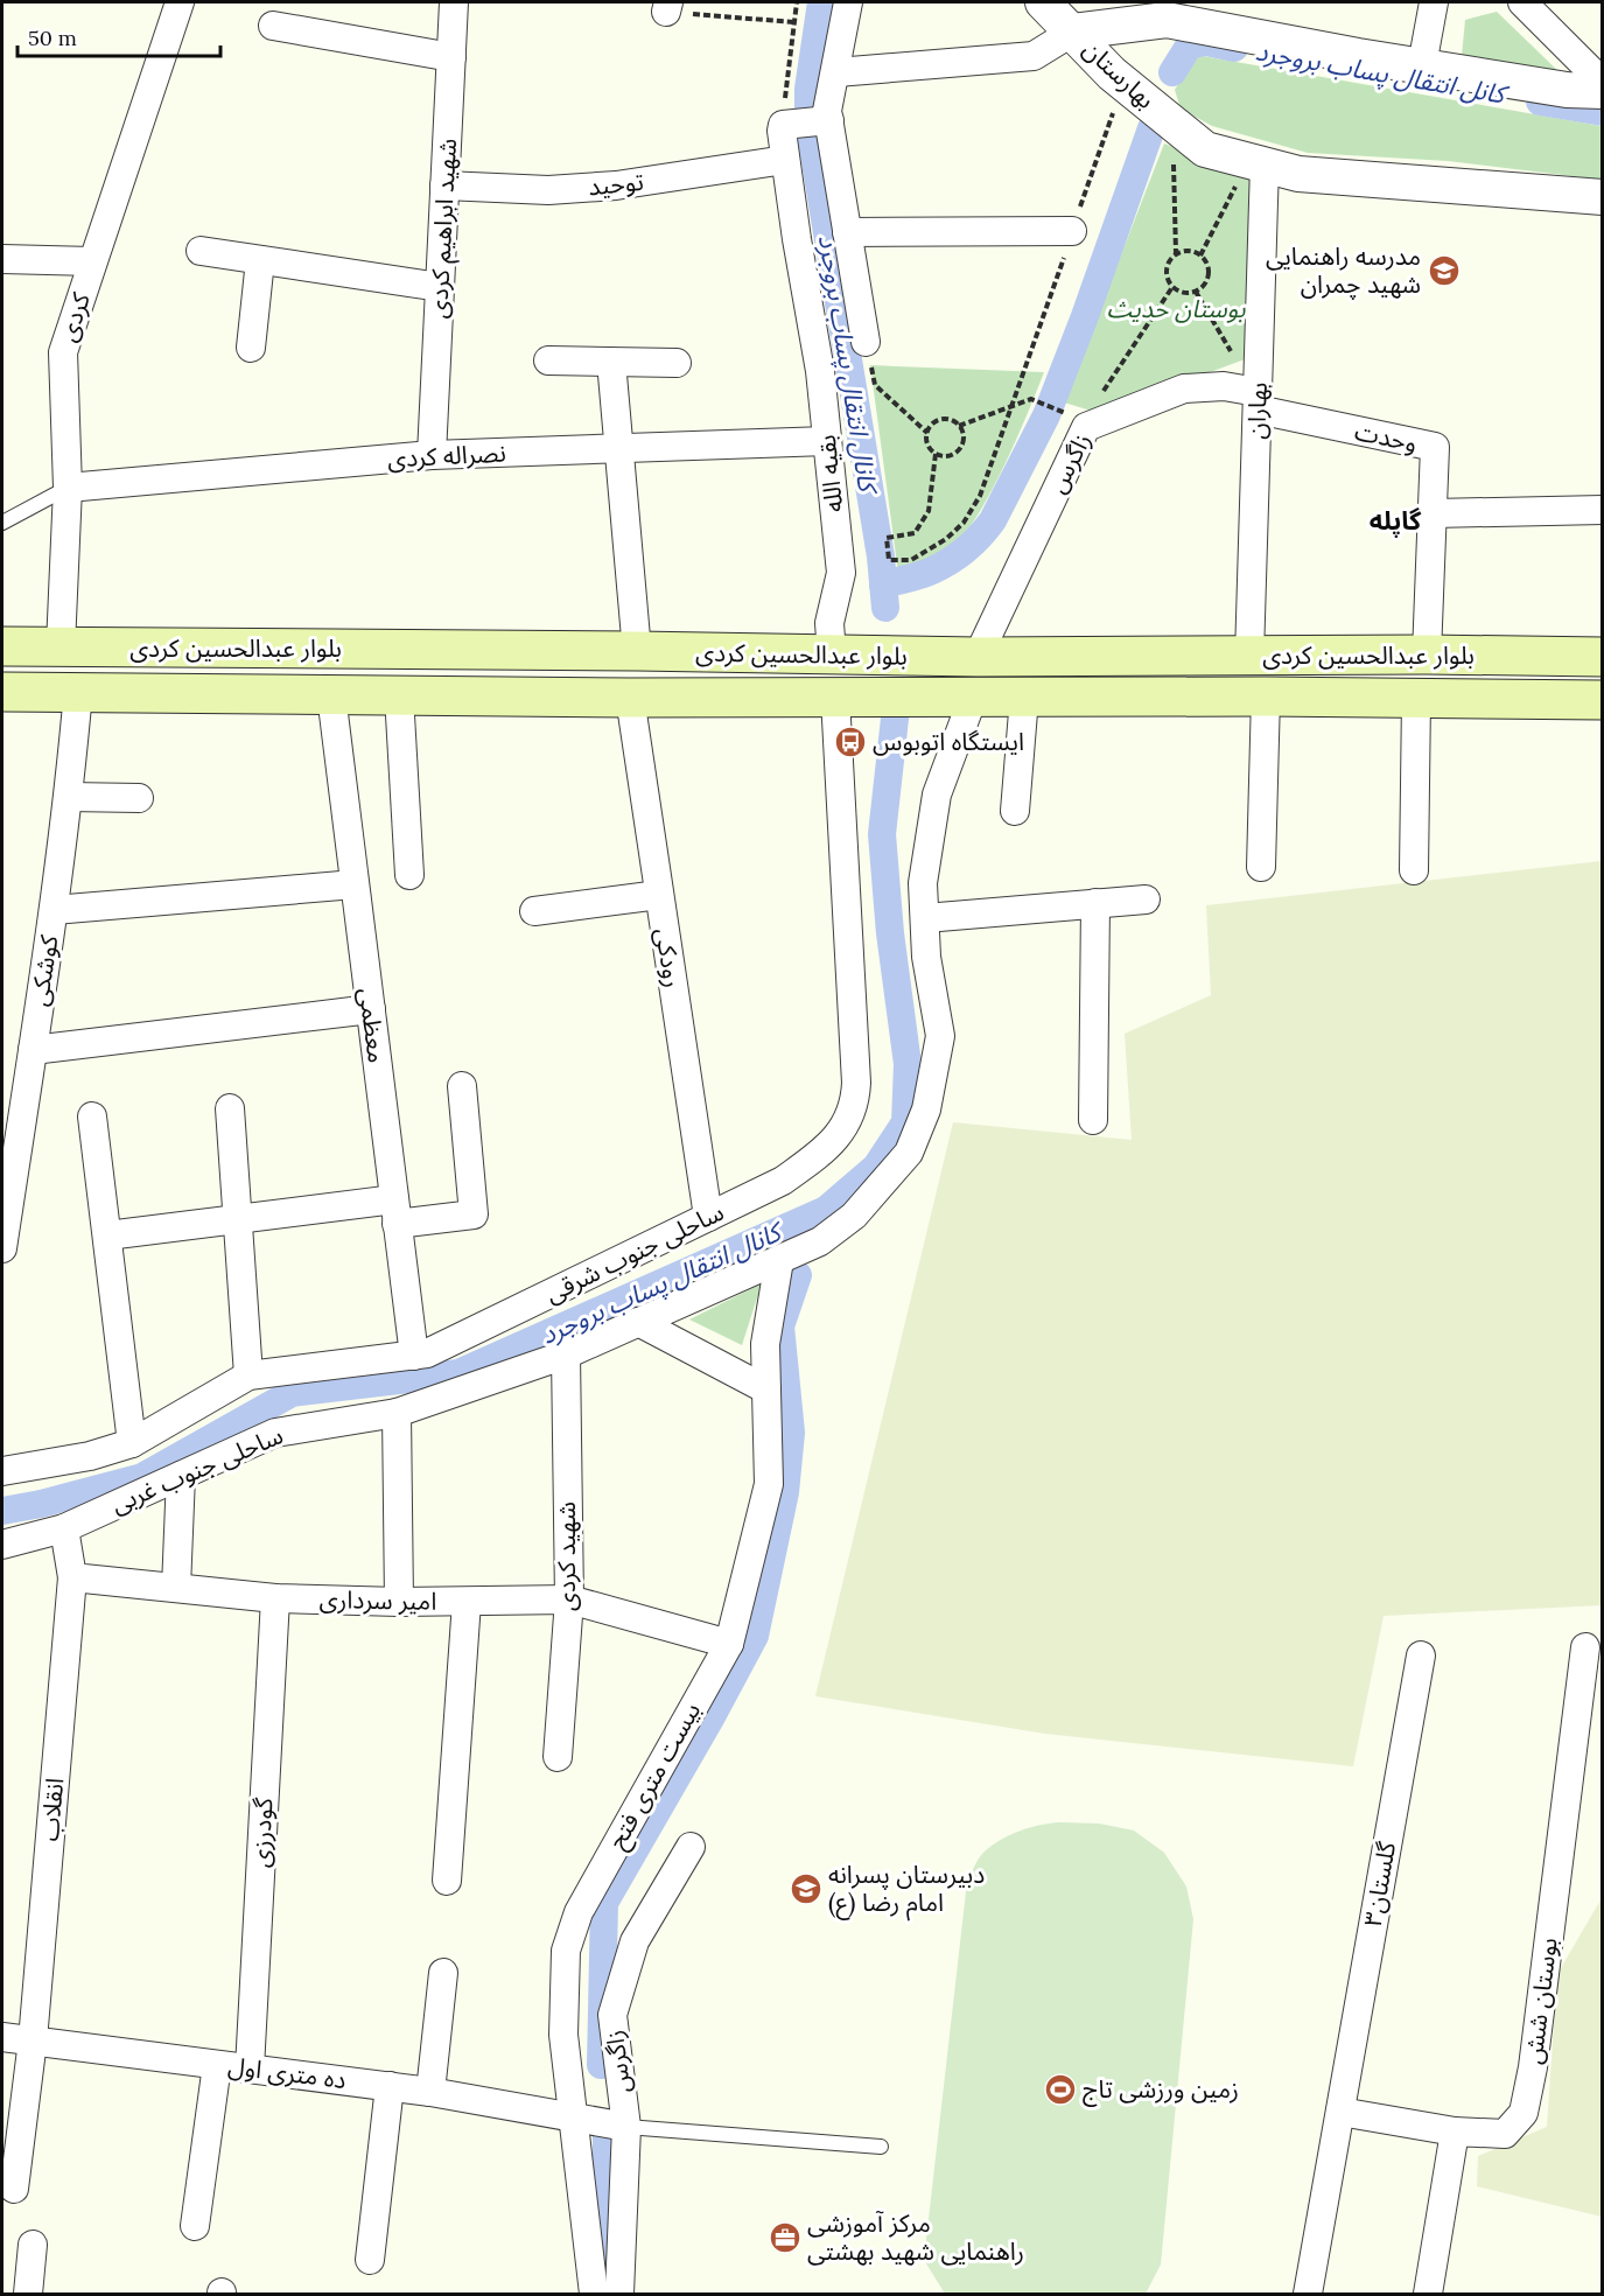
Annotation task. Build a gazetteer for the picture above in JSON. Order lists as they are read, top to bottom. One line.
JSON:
{"streets":{"main road":["بلوار عبدالحسین کردی"],"street":["بهارستان","توحید","شهید ابراهیم کردی","کردی","بهاران","وحدت","نصراله کردی","زاگرس","بقیه الله","رودکی","کوشکی","معظمی","ساحلی جنوب شرقی","ساحلی جنوب غربی","شهید کردی","امیر سرداری","بیست متری فتح","انقلاب","گودرزی","گلستان۳","بوستان شش","ده متری اول"]},"crossings":[["بهارستان","بهاران"],["توحید","شهید ابراهیم کردی"],["توحید","بقیه الله"],["شهید ابراهیم کردی","نصراله کردی"],["کردی","نصراله کردی"],["کردی","بلوار عبدالحسین کردی"],["بهاران","وحدت"],["بهاران","زاگرس"],["بهاران","بلوار عبدالحسین کردی"],["وحدت","زاگرس"],["وحدت","بلوار عبدالحسین کردی"],["نصراله کردی","بقیه الله"],["زاگرس","بلوار عبدالحسین کردی"],["زاگرس","ده متری اول"],["بقیه الله","بلوار عبدالحسین کردی"],["بلوار عبدالحسین کردی","رودکی"],["بلوار عبدالحسین کردی","کوشکی"],["بلوار عبدالحسین کردی","معظمی"],["بلوار عبدالحسین کردی","ساحلی جنوب شرقی"],["بلوار عبدالحسین کردی","ساحلی جنوب غربی"],["رودکی","ساحلی جنوب شرقی"],["معظمی","ساحلی جنوب شرقی"],["ساحلی جنوب غربی","شهید کردی"],["ساحلی جنوب غربی","بیست متری فتح"],["شهید کردی","امیر سرداری"],["امیر سرداری","بیست متری فتح"],["امیر سرداری","انقلاب"],["امیر سرداری","گودرزی"],["بیست متری فتح","ده متری اول"],["انقلاب","ده متری اول"],["گودرزی","ده متری اول"]],"districts":["گاپله"],"water":["کانل انتقال پساب بروجرد","کانال انتقال پساب بروجرد"],"parks":["بوستان حدیث"],"places":{"school or university":["مدرسه راهنمایی شهید چمران","دبیرستان پسرانه امام رضا (ع)"],"bus stop":["ایستگاه اتوبوس"],"sports":["زمین ورزشی تاج"],"office":["مرکز آموزشی راهنمایی شهید بهشتی"]},"scale_bar":"50 m"}
